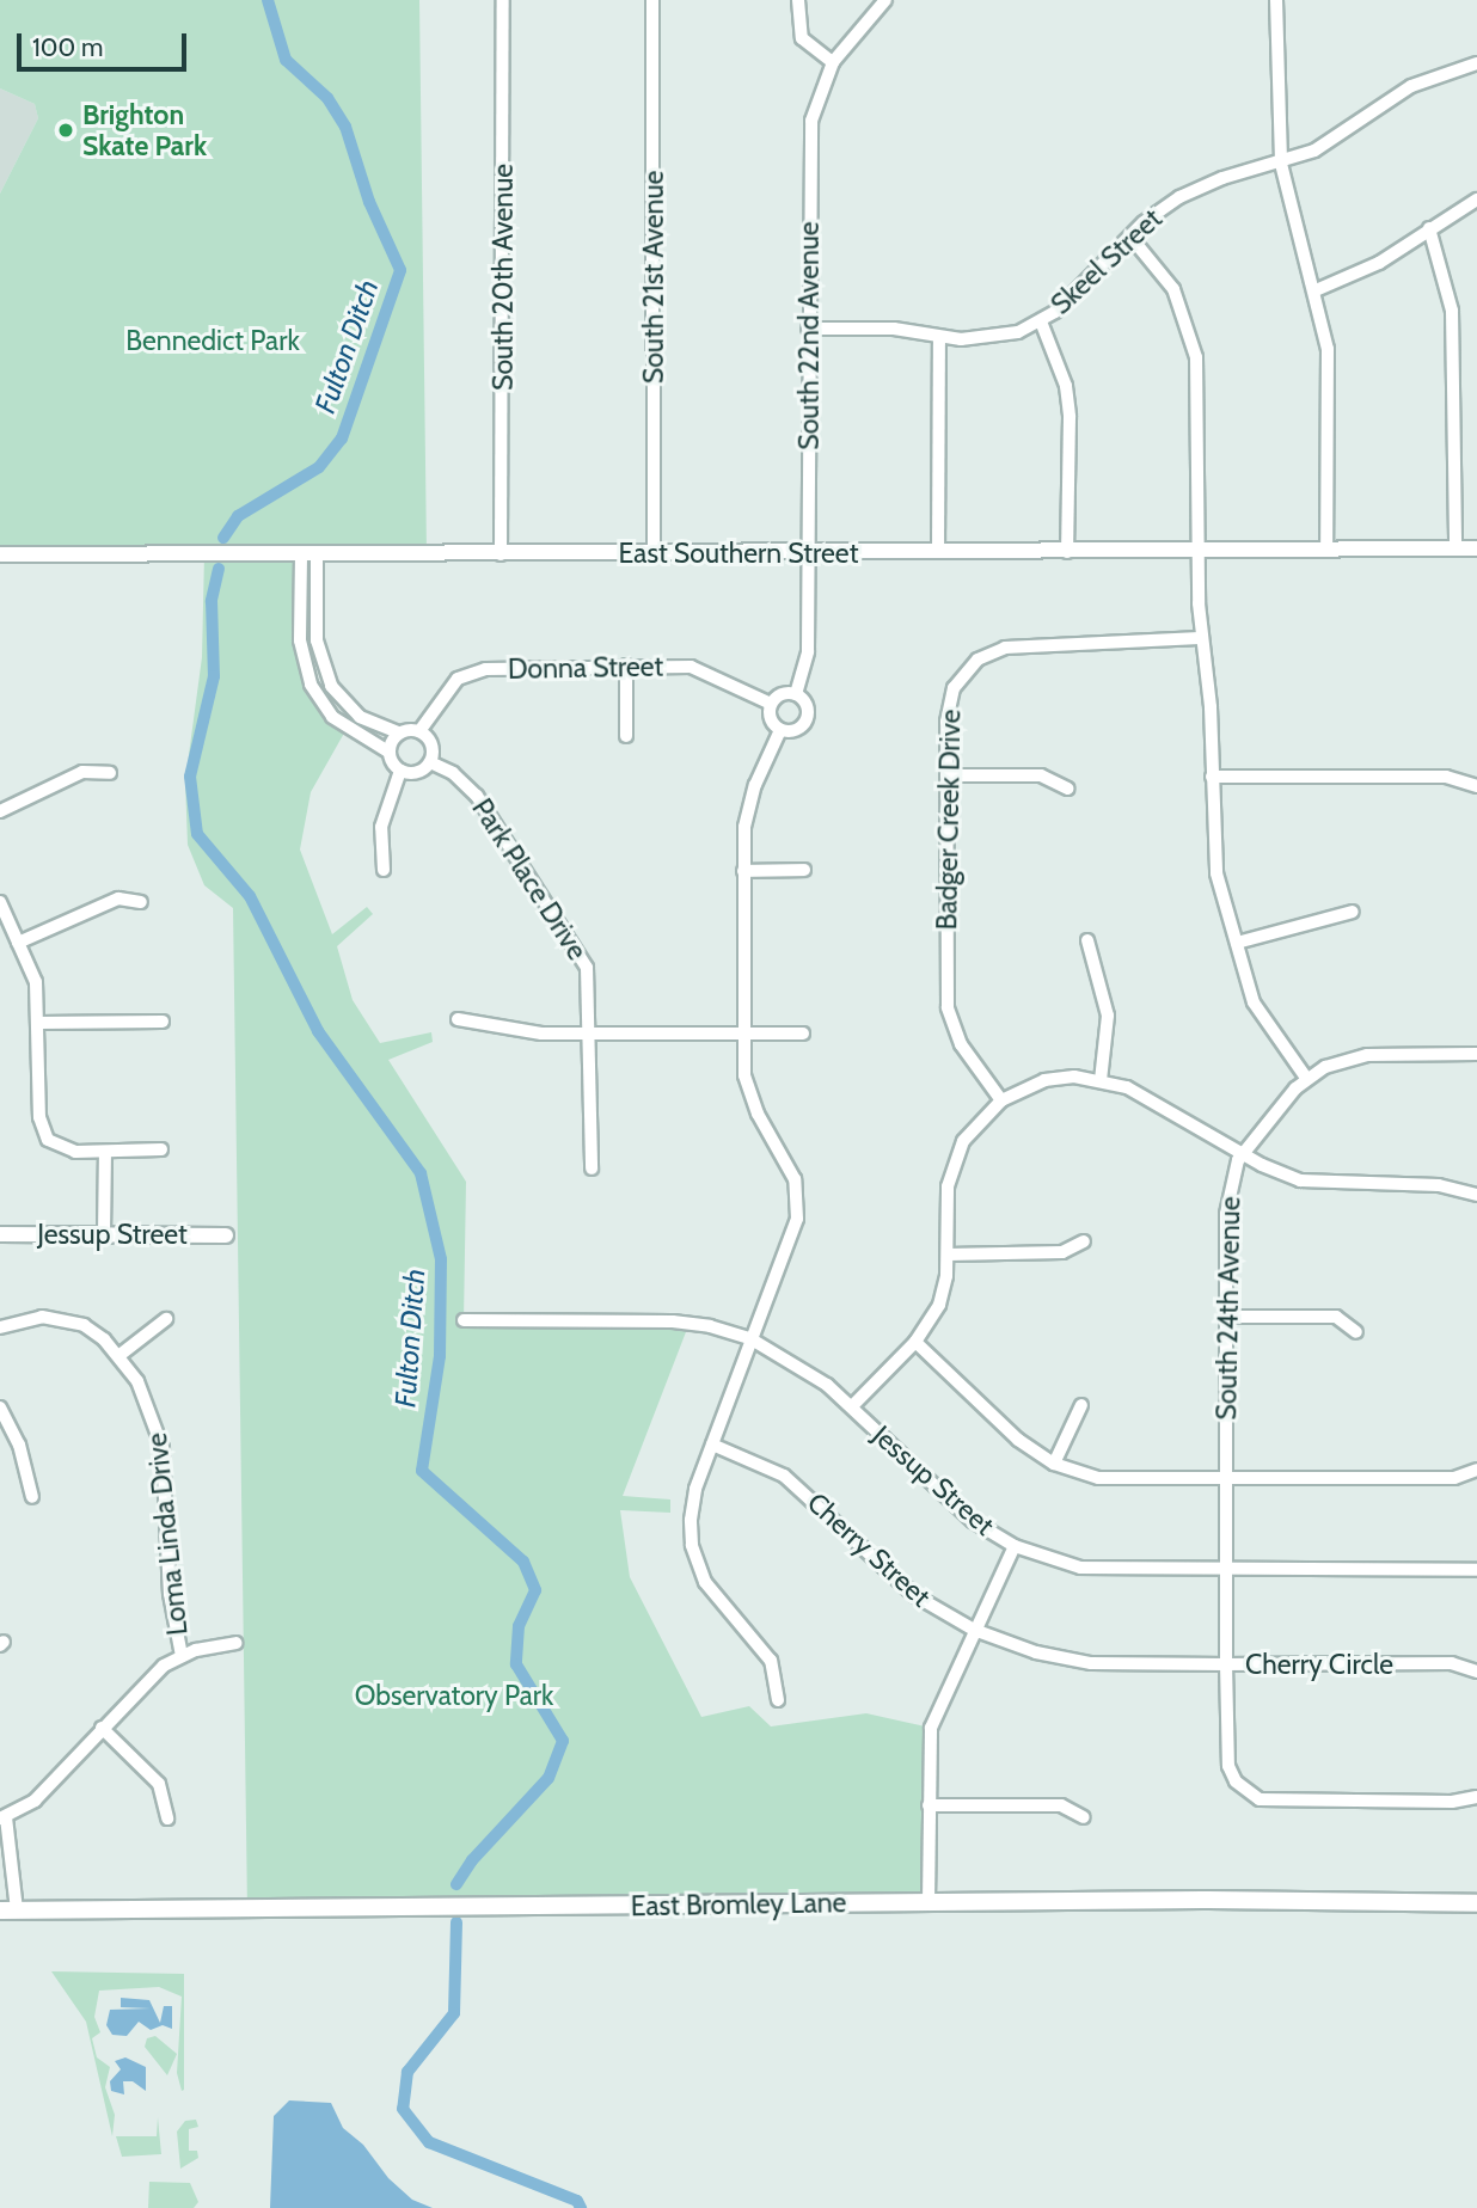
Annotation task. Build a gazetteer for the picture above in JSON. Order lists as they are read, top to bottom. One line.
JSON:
{"streets":{"main road":["East Bromley Lane"],"street":["Skeel Street","South 20th Avenue","South 21st Avenue","South 22nd Avenue","East Southern Street","Donna Street","Badger Creek Drive","Park Place Drive","Jessup Street","South 24th Avenue","Loma Linda Drive","Cherry Street","Cherry Circle"]},"crossings":[["Skeel Street","South 22nd Avenue"],["South 20th Avenue","East Southern Street"],["South 21st Avenue","East Southern Street"],["South 22nd Avenue","East Southern Street"],["South 22nd Avenue","Donna Street"],["Donna Street","Park Place Drive"],["Jessup Street","South 24th Avenue"],["South 24th Avenue","Cherry Street"],["South 24th Avenue","Cherry Circle"],["Cherry Street","Cherry Circle"]],"water":["Fulton Ditch"],"parks":["Bennedict Park","Observatory Park"],"places":["Brighton Skate Park"],"scale_bar":"100 m"}
